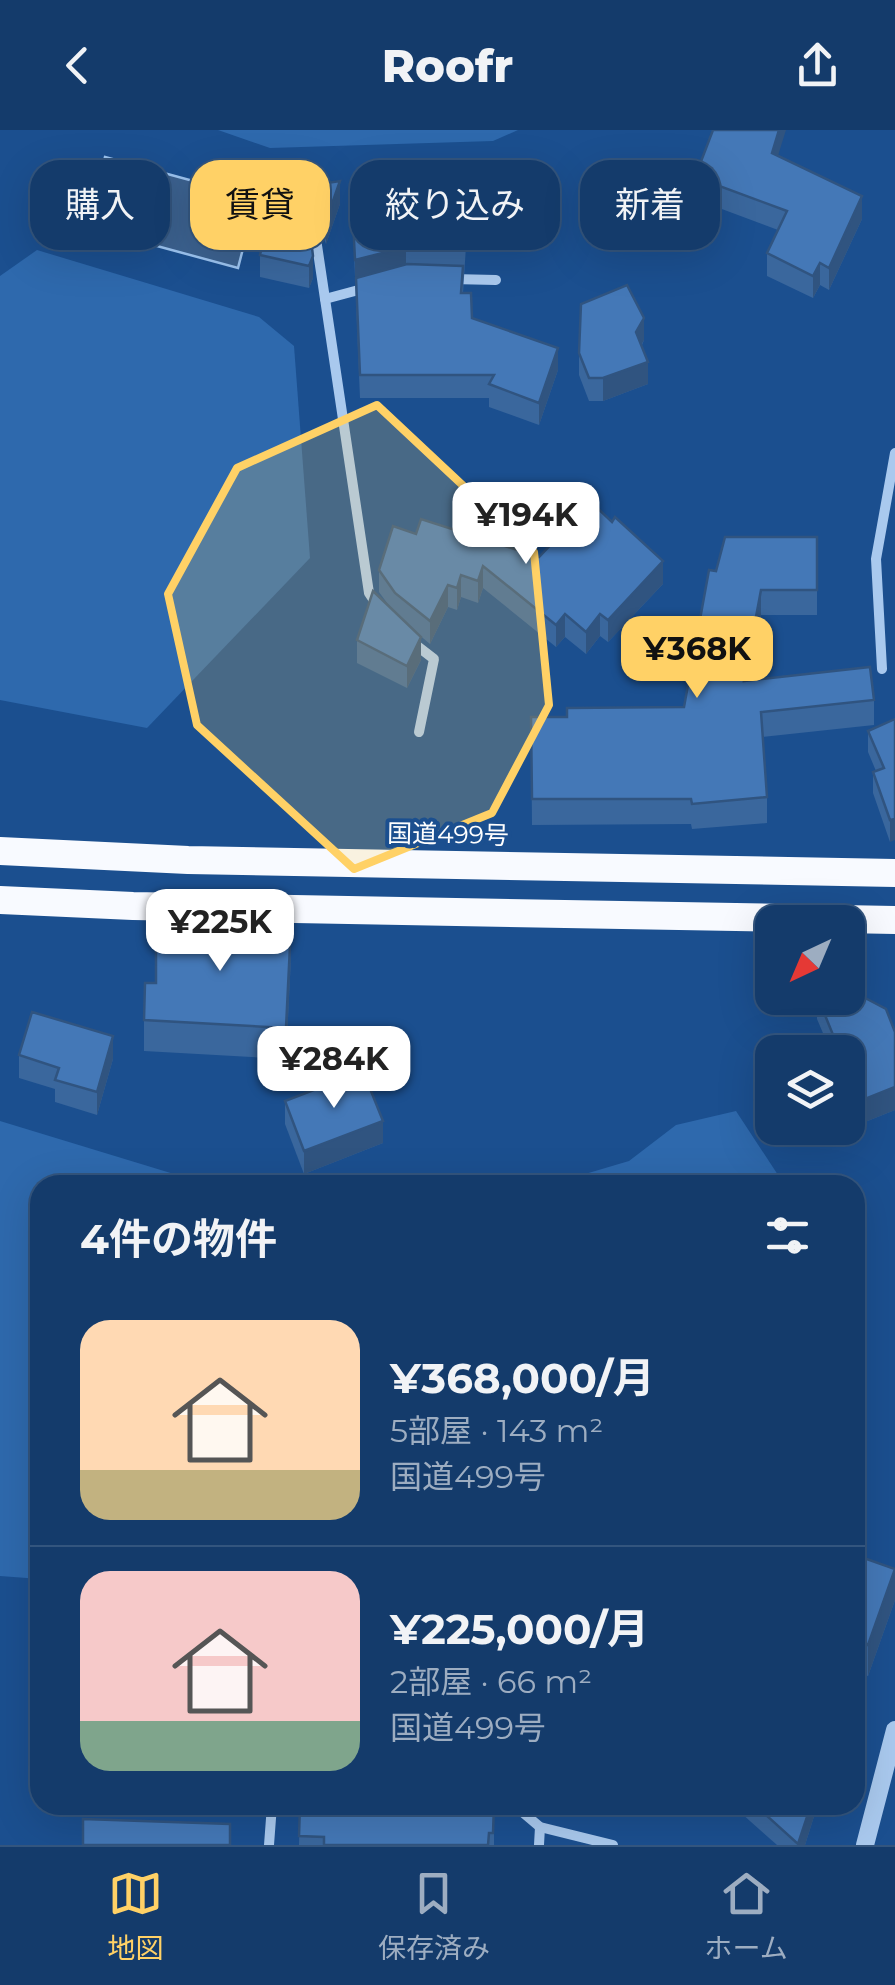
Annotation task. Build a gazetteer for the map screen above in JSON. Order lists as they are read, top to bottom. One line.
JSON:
{"streets":{"highway":["国道499号"]},"north":"bottom left","page":{"header":"Roofr","chip":["購入","賃貸","絞り込み","新着"],"price":["¥194K","¥368K","¥225K","¥284K"],"heading":"4件の物件","list":[{"name":"¥368,000/月","note":"5部屋 · 143 m² · 国道499号"},{"name":"¥225,000/月","note":"2部屋 · 66 m² · 国道499号"}],"tabs":["地図","保存済み","ホーム"]}}
